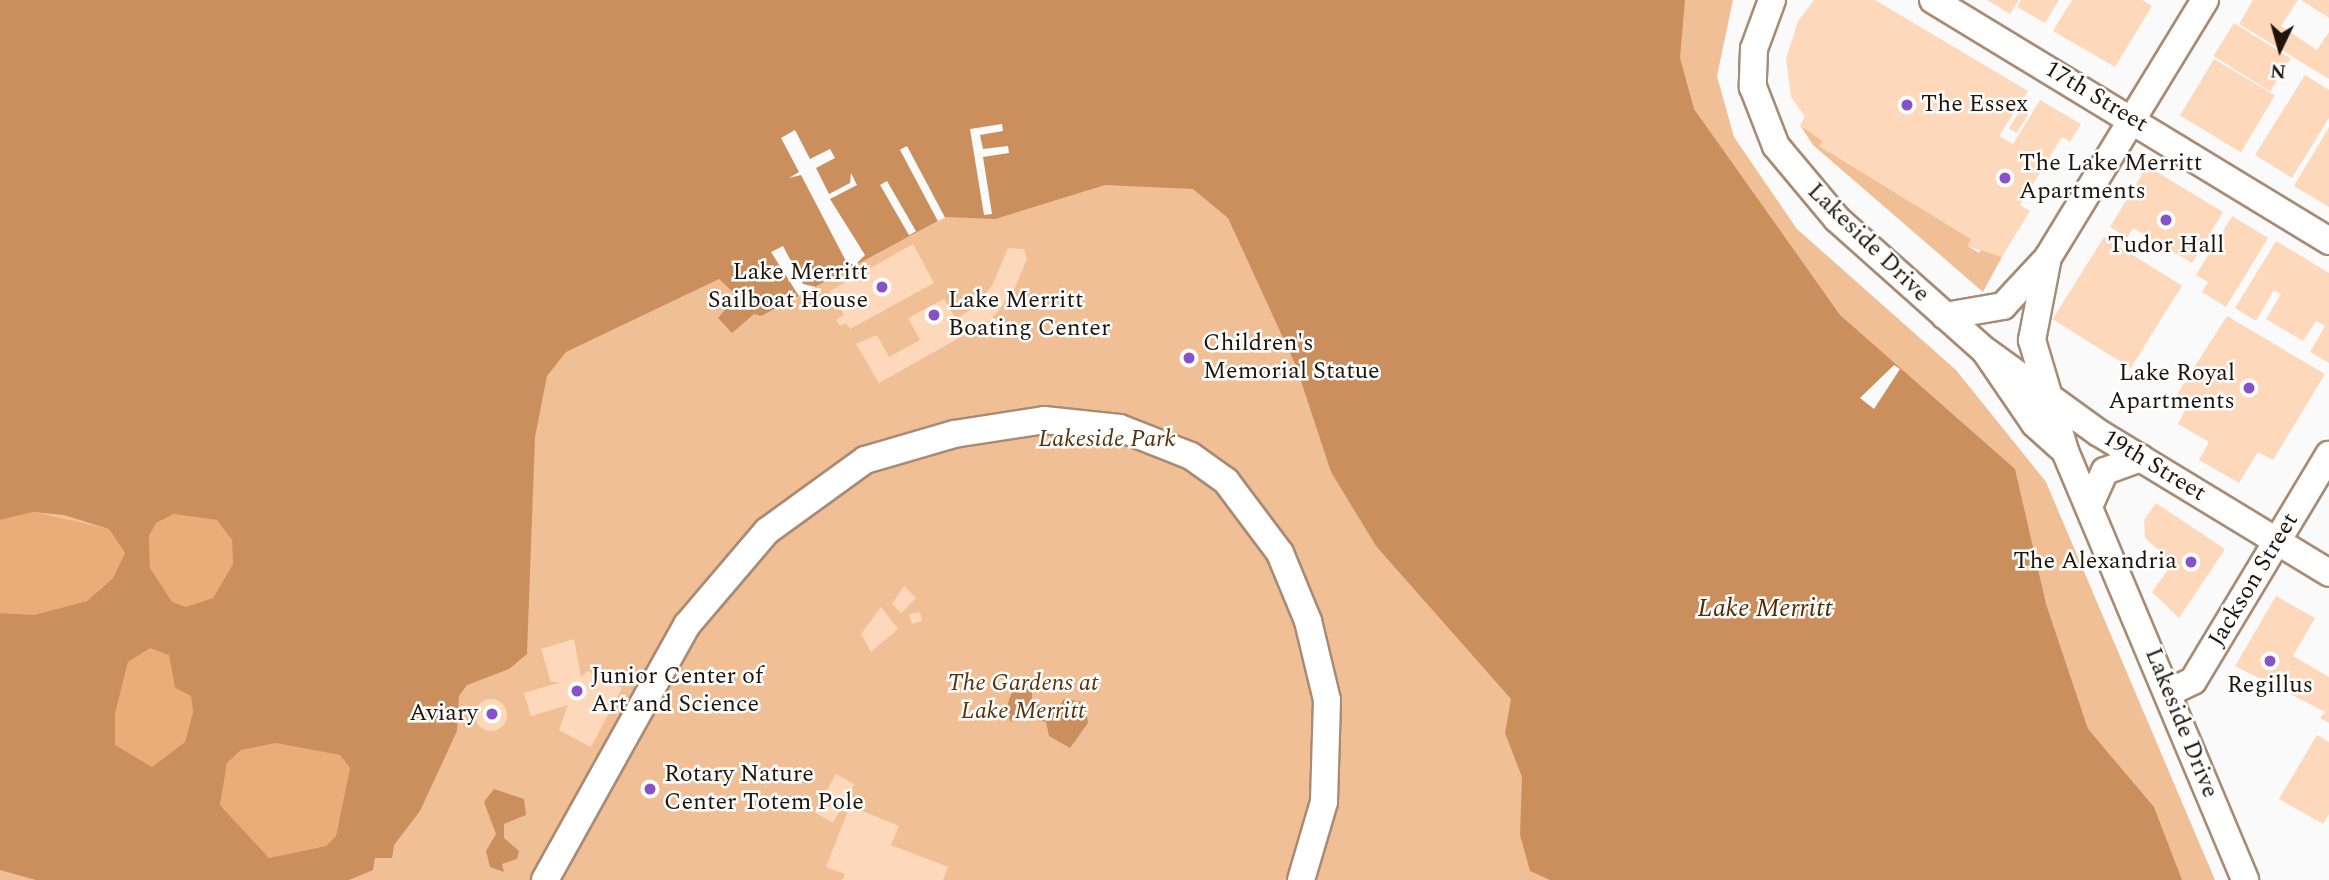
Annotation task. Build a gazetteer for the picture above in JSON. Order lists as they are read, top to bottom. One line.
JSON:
{"streets":{"street":["17th Street","Lakeside Drive","19th Street","Jackson Street"]},"crossings":[["Lakeside Drive","19th Street"],["Lakeside Drive","Jackson Street"],["19th Street","Jackson Street"]],"water":["Lake Merritt"],"parks":["Lakeside Park","The Gardens at Lake Merritt"],"places":["The Essex","The Lake Merritt Apartments","Tudor Hall","Lake Merritt Sailboat House","Lake Merritt Boating Center","Children's Memorial Statue","Lake Royal Apartments","The Alexandria","Regillus","Junior Center of Art and Science","Aviary","Rotary Nature Center Totem Pole"],"north":"bottom"}
